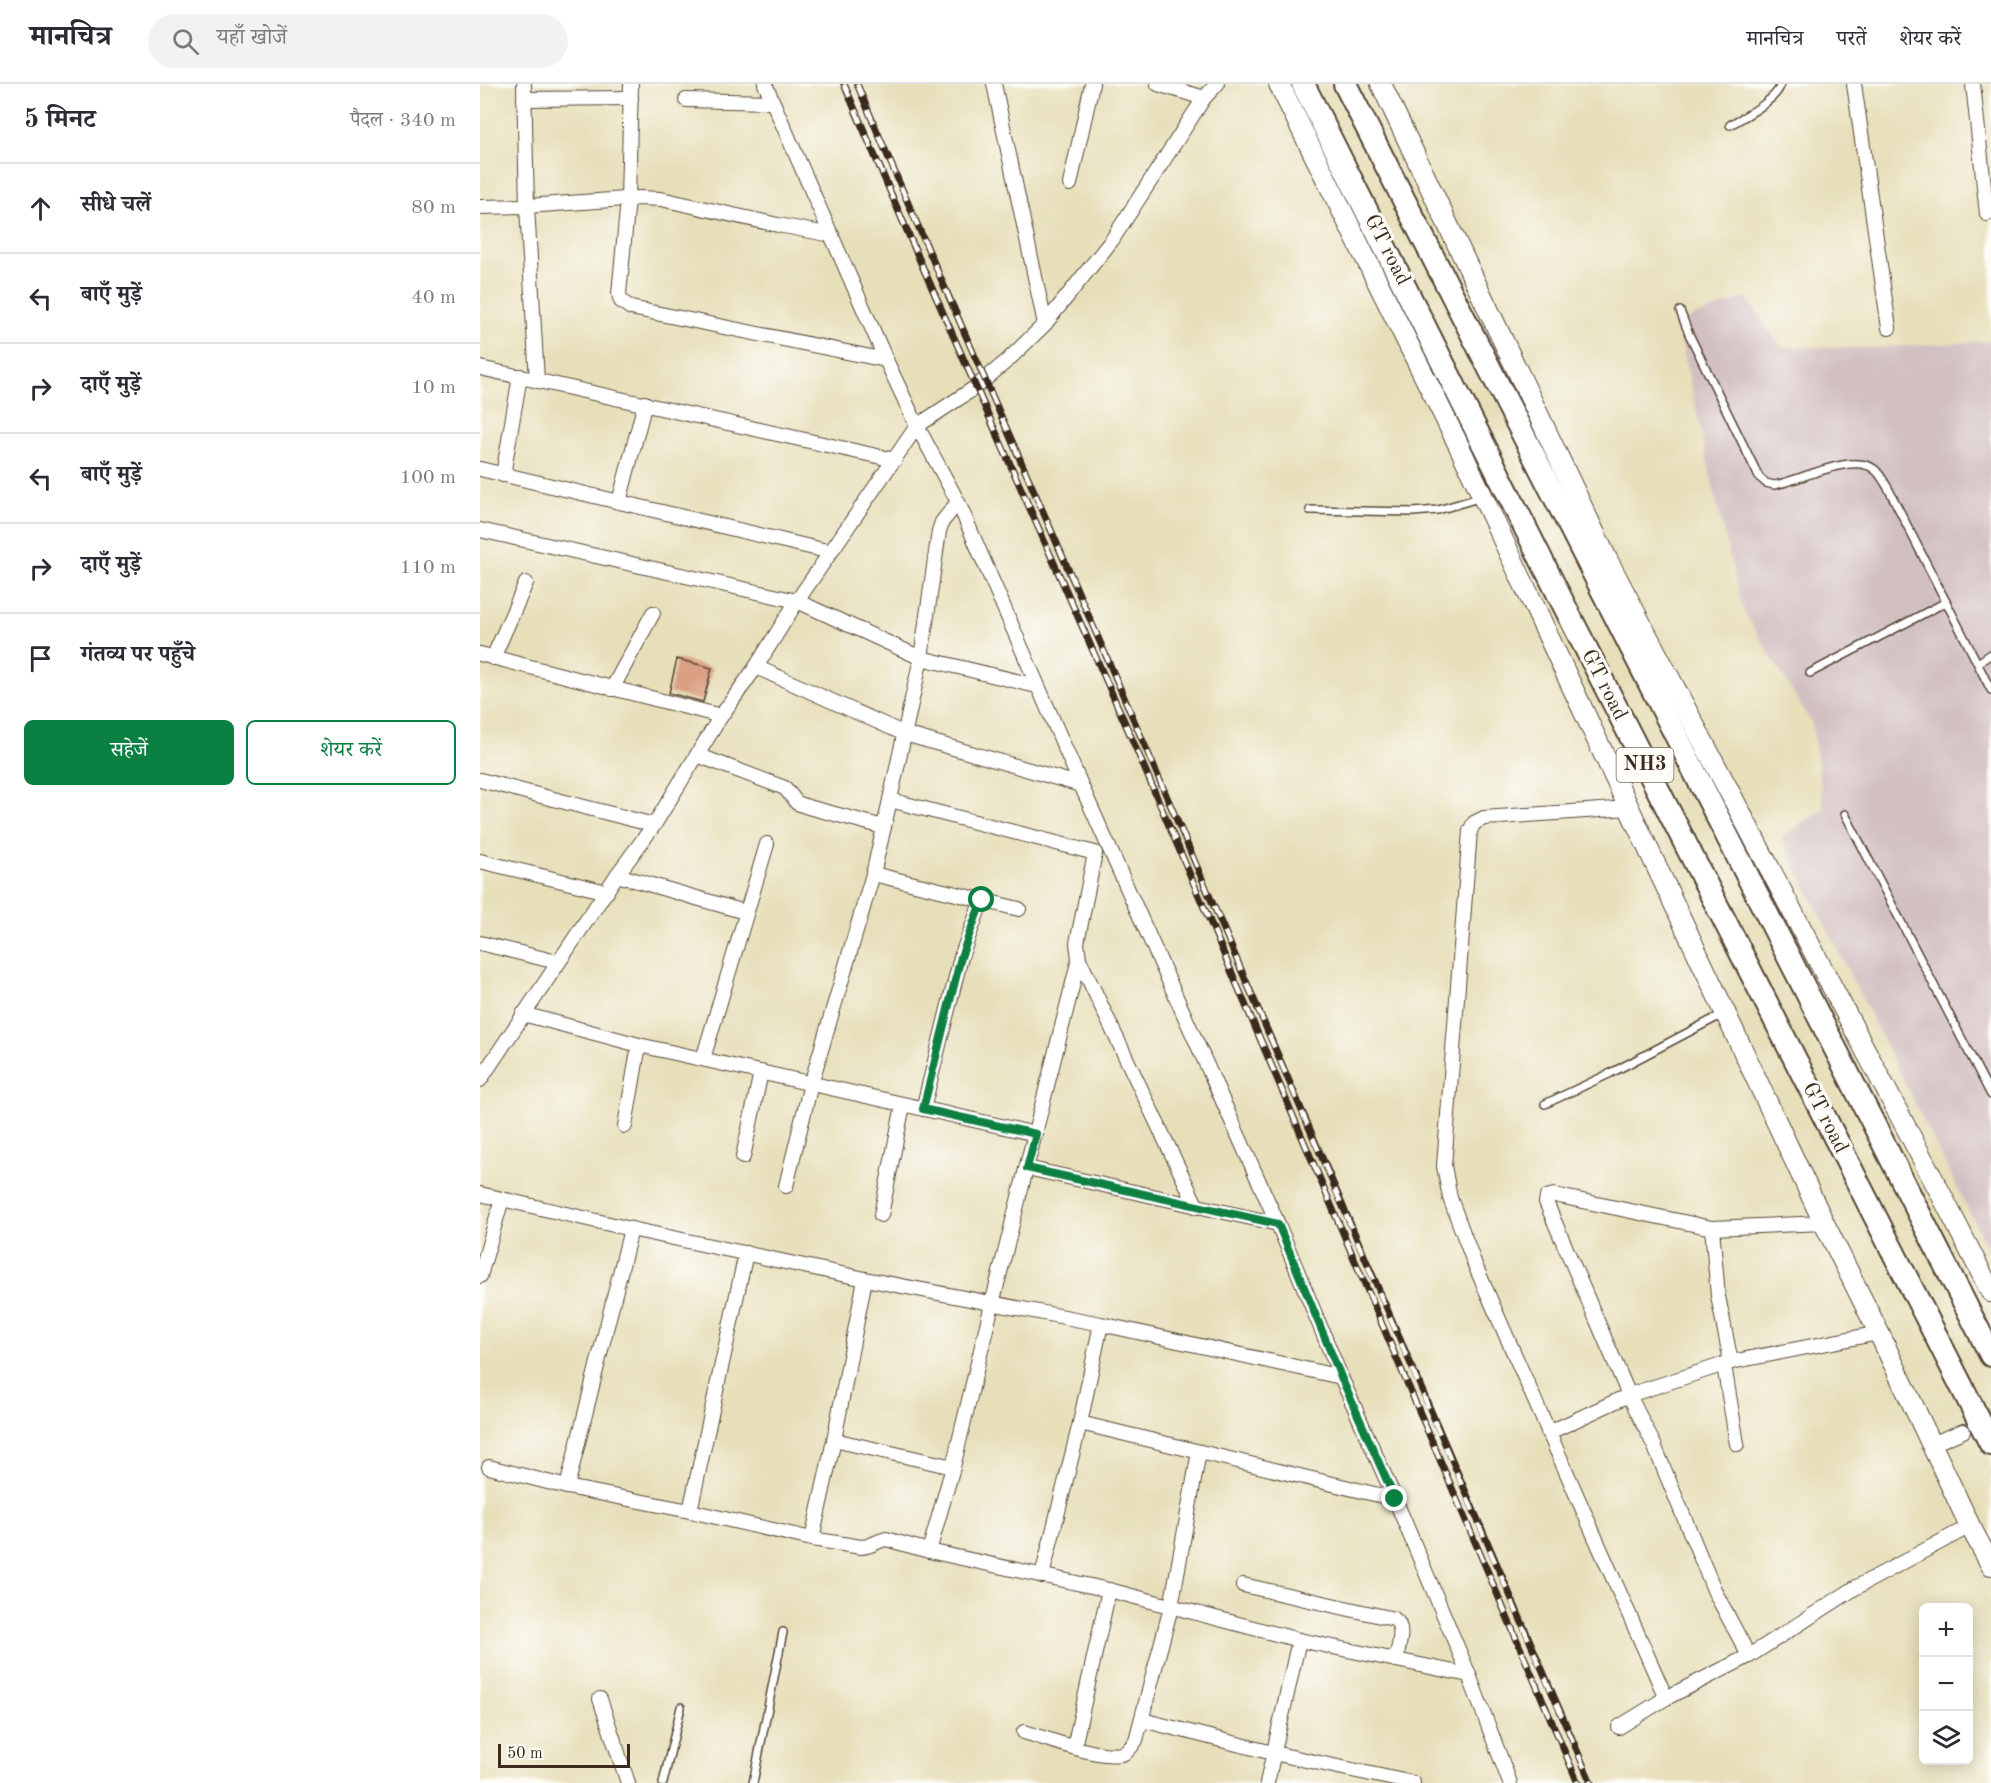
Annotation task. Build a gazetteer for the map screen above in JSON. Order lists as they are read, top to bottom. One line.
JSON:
{"streets":{"highway":["GT road","NH3"]},"scale_bar":"50 m","page":{"header":"मानचित्र","search":"यहाँ खोजें","nav":["मानचित्र","परतें","शेयर करें"],"heading":["5 मिनट","पैदल · 340 m"],"list":[["सीधे चलें","80 m"],["बाएँ मुड़ें","40 m"],["दाएँ मुड़ें","10 m"],["बाएँ मुड़ें","100 m"],["दाएँ मुड़ें","110 m"],"गंतव्य पर पहुँचे"],"buttons":["सहेजें","शेयर करें"],"map_buttons":["+","−"],"scale":"50 m"}}
